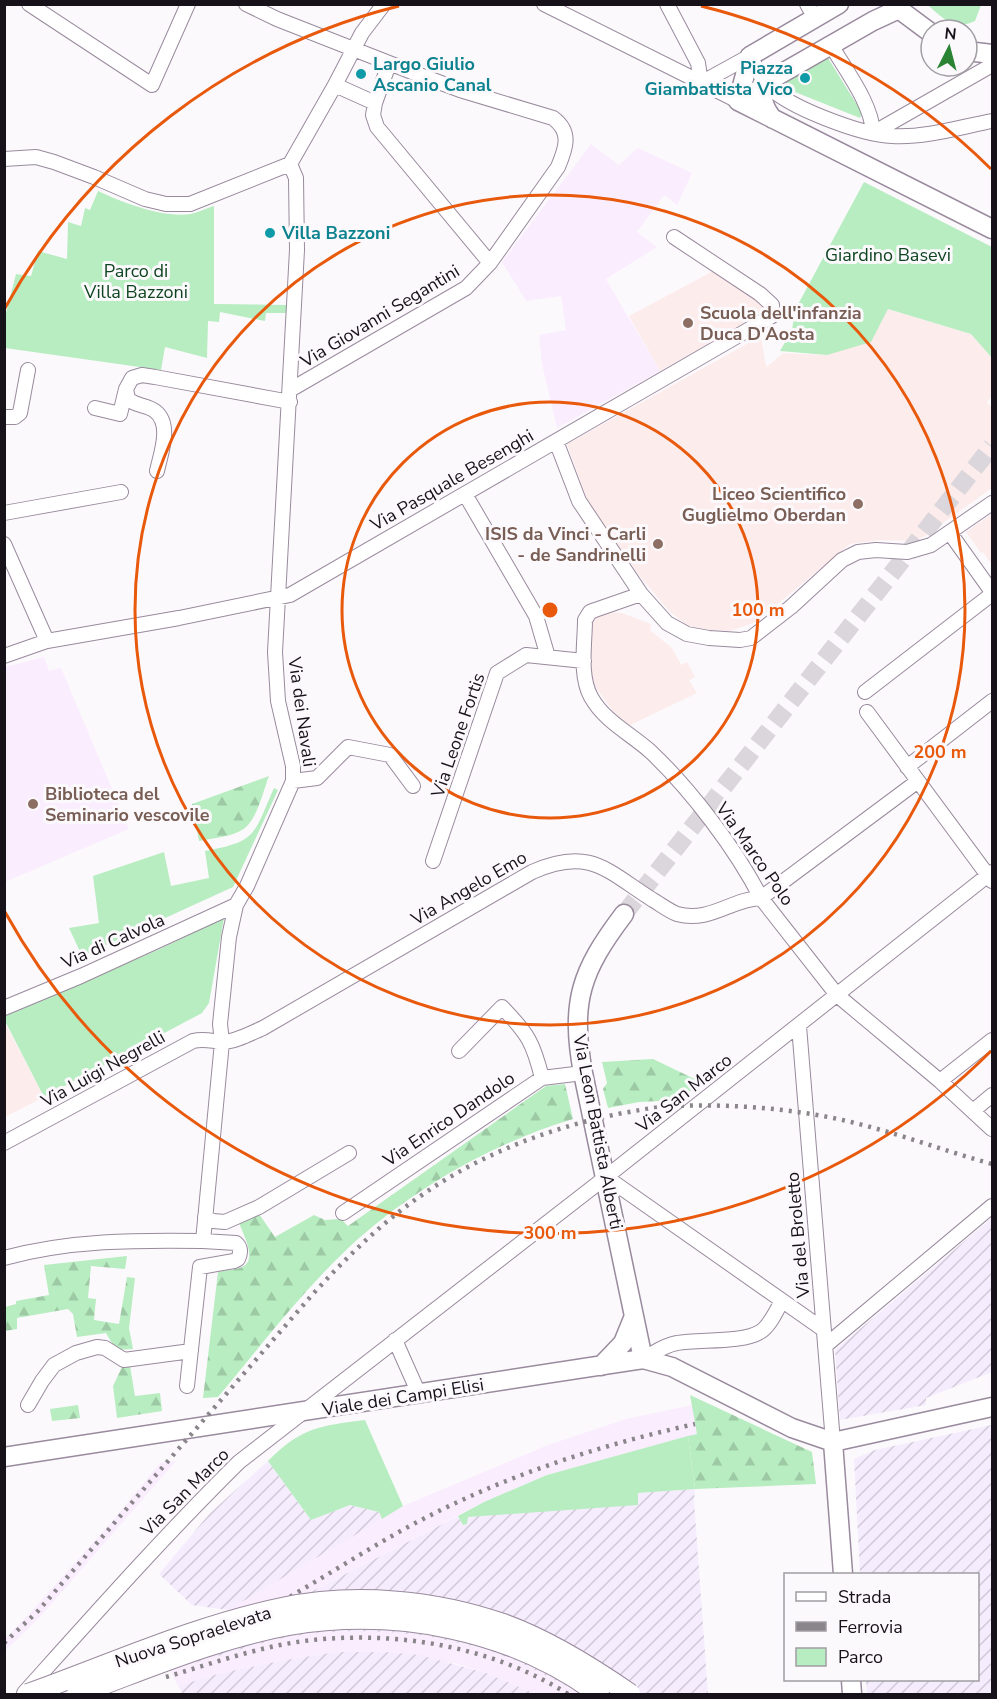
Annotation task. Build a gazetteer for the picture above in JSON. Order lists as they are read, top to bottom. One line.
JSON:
{"streets":{"highway":["Nuova Sopraelevata"],"main road":["Via Leon Battista Alberti","Viale dei Campi Elisi"],"street":["Via Giovanni Segantini","Via Pasquale Besenghi","Via dei Navali","Via Leone Fortis","Via Marco Polo","Via Angelo Emo","Via di Calvola","Via Luigi Negrelli","Via San Marco","Via Enrico Dandolo","Via del Broletto"]},"crossings":[["Via Giovanni Segantini","Via dei Navali"],["Via Pasquale Besenghi","Via dei Navali"],["Via dei Navali","Via Leone Fortis"],["Via dei Navali","Via Angelo Emo"],["Via dei Navali","Via di Calvola"],["Via dei Navali","Via Luigi Negrelli"],["Via Leone Fortis","Via Marco Polo"],["Via Marco Polo","Via Angelo Emo"],["Via Marco Polo","Via San Marco"],["Via Angelo Emo","Via Luigi Negrelli"],["Via San Marco","Via Leon Battista Alberti"],["Via San Marco","Via del Broletto"],["Via San Marco","Viale dei Campi Elisi"],["Via Enrico Dandolo","Via Leon Battista Alberti"],["Via Leon Battista Alberti","Viale dei Campi Elisi"]],"parks":["Giardino Basevi","Parco di Villa Bazzoni"],"places":["Largo Giulio Ascanio Canal","Piazza Giambattista Vico","Villa Bazzoni","Scuola dell'infanzia Duca D'Aosta","Liceo Scientifico Guglielmo Oberdan","ISIS da Vinci - Carli - de Sandrinelli","Biblioteca del Seminario vescovile"],"legend":["Strada","Ferrovia","Parco"],"north":"top","rings":["100 m","200 m","300 m"]}
